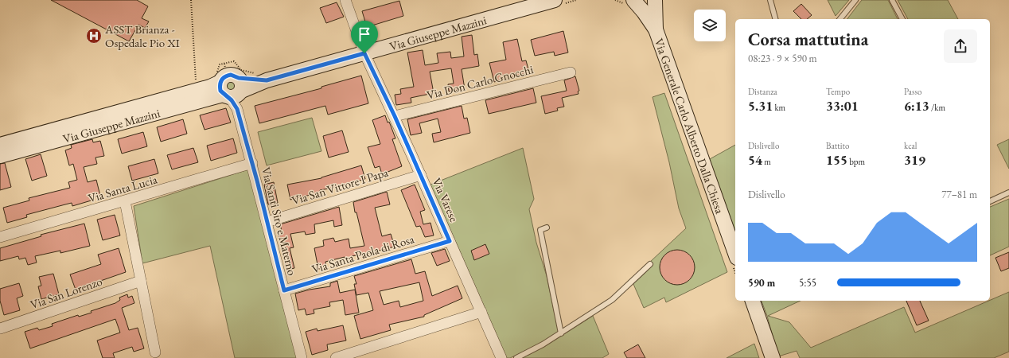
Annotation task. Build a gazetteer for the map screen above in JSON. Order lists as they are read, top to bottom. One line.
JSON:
{"streets":{"street":["Via Giuseppe Mazzini","Via Don Carlo Gnocchi","Via Generale Carlo Alberto Dalla Chiesa","Via San Vittore I Papa","Via Santa Lucia","Via Varese","Via Santi Siro e Materno","Via Santa Paola di Rosa","Via San Lorenzo"]},"crossings":[["Via Giuseppe Mazzini","Via Varese"],["Via Giuseppe Mazzini","Via Santi Siro e Materno"],["Via Don Carlo Gnocchi","Via Varese"],["Via San Vittore I Papa","Via Varese"],["Via San Vittore I Papa","Via Santi Siro e Materno"],["Via Santa Lucia","Via Santi Siro e Materno"],["Via Varese","Via Santa Paola di Rosa"],["Via Santi Siro e Materno","Via Santa Paola di Rosa"]],"places":{"hospital":["ASST Brianza - Ospedale Pio XI"]},"page":{"heading":["Corsa mattutina","08:23 · 9 × 590 m"],"stats":[["Distanza","5.31 km"],["Tempo","33:01"],["Passo","6:13 /km"],["Dislivello","54 m"],["Battito","155 bpm"],["kcal","319"]],"chart":["Dislivello","77–81 m"],"list":[{"name":"590 m","note":"5:55"}]}}
